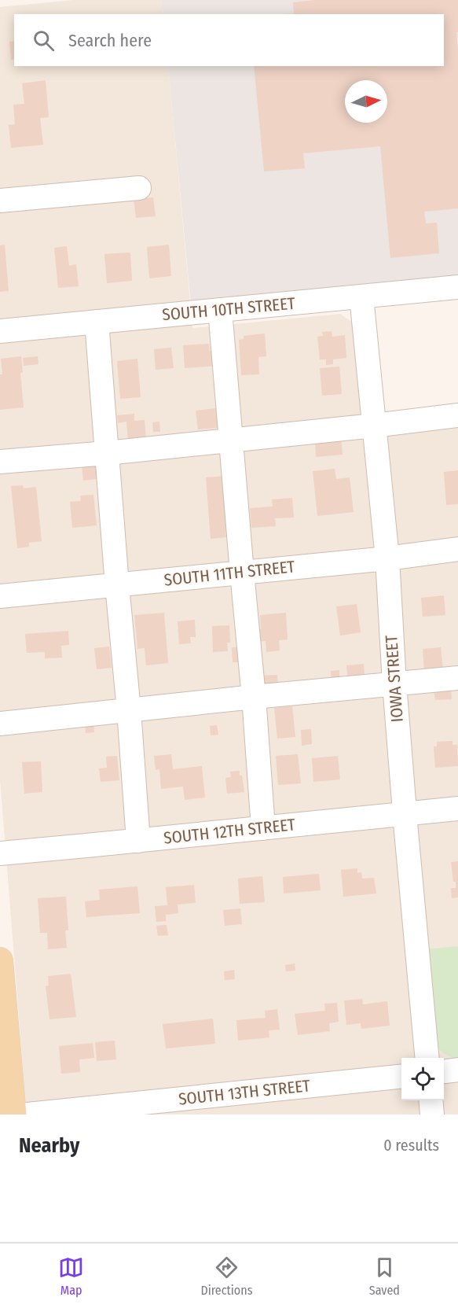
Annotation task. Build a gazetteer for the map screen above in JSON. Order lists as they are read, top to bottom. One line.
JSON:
{"streets":{"street":["SOUTH 10TH STREET","SOUTH 11TH STREET","IOWA STREET","SOUTH 12TH STREET","SOUTH 13TH STREET"]},"crossings":[["SOUTH 10TH STREET","IOWA STREET"],["SOUTH 11TH STREET","IOWA STREET"],["IOWA STREET","SOUTH 12TH STREET"]],"north":"right","page":{"search":"Search here","heading":["Nearby","0 results"],"nav":["Map","Directions","Saved"]}}
